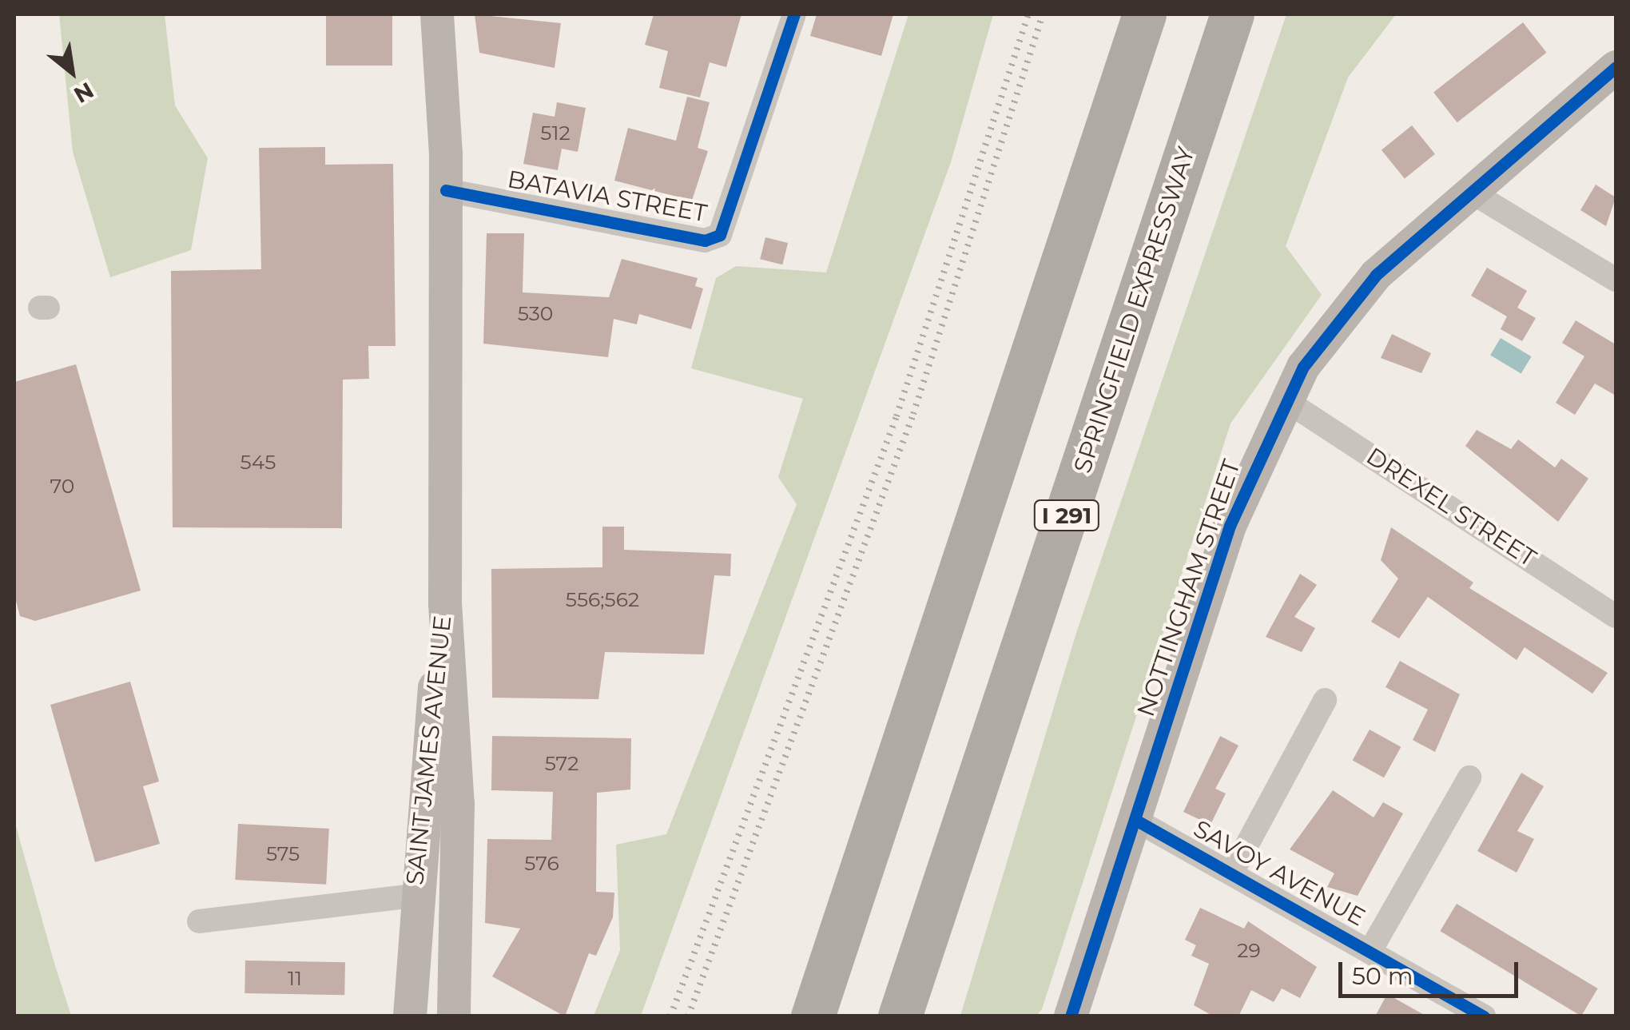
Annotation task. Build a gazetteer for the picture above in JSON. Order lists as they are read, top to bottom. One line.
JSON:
{"streets":{"highway":["SPRINGFIELD EXPRESSWAY","I 291"],"main road":["NOTTINGHAM STREET","SAINT JAMES AVENUE"],"street":["BATAVIA STREET","DREXEL STREET","SAVOY AVENUE"]},"crossings":[["DREXEL STREET","NOTTINGHAM STREET"],["NOTTINGHAM STREET","SAVOY AVENUE"]],"house_numbers":["512","530","545","70","556;562","572","575","576","29","11"],"scale_bar":"50 m","north":"bottom right"}
